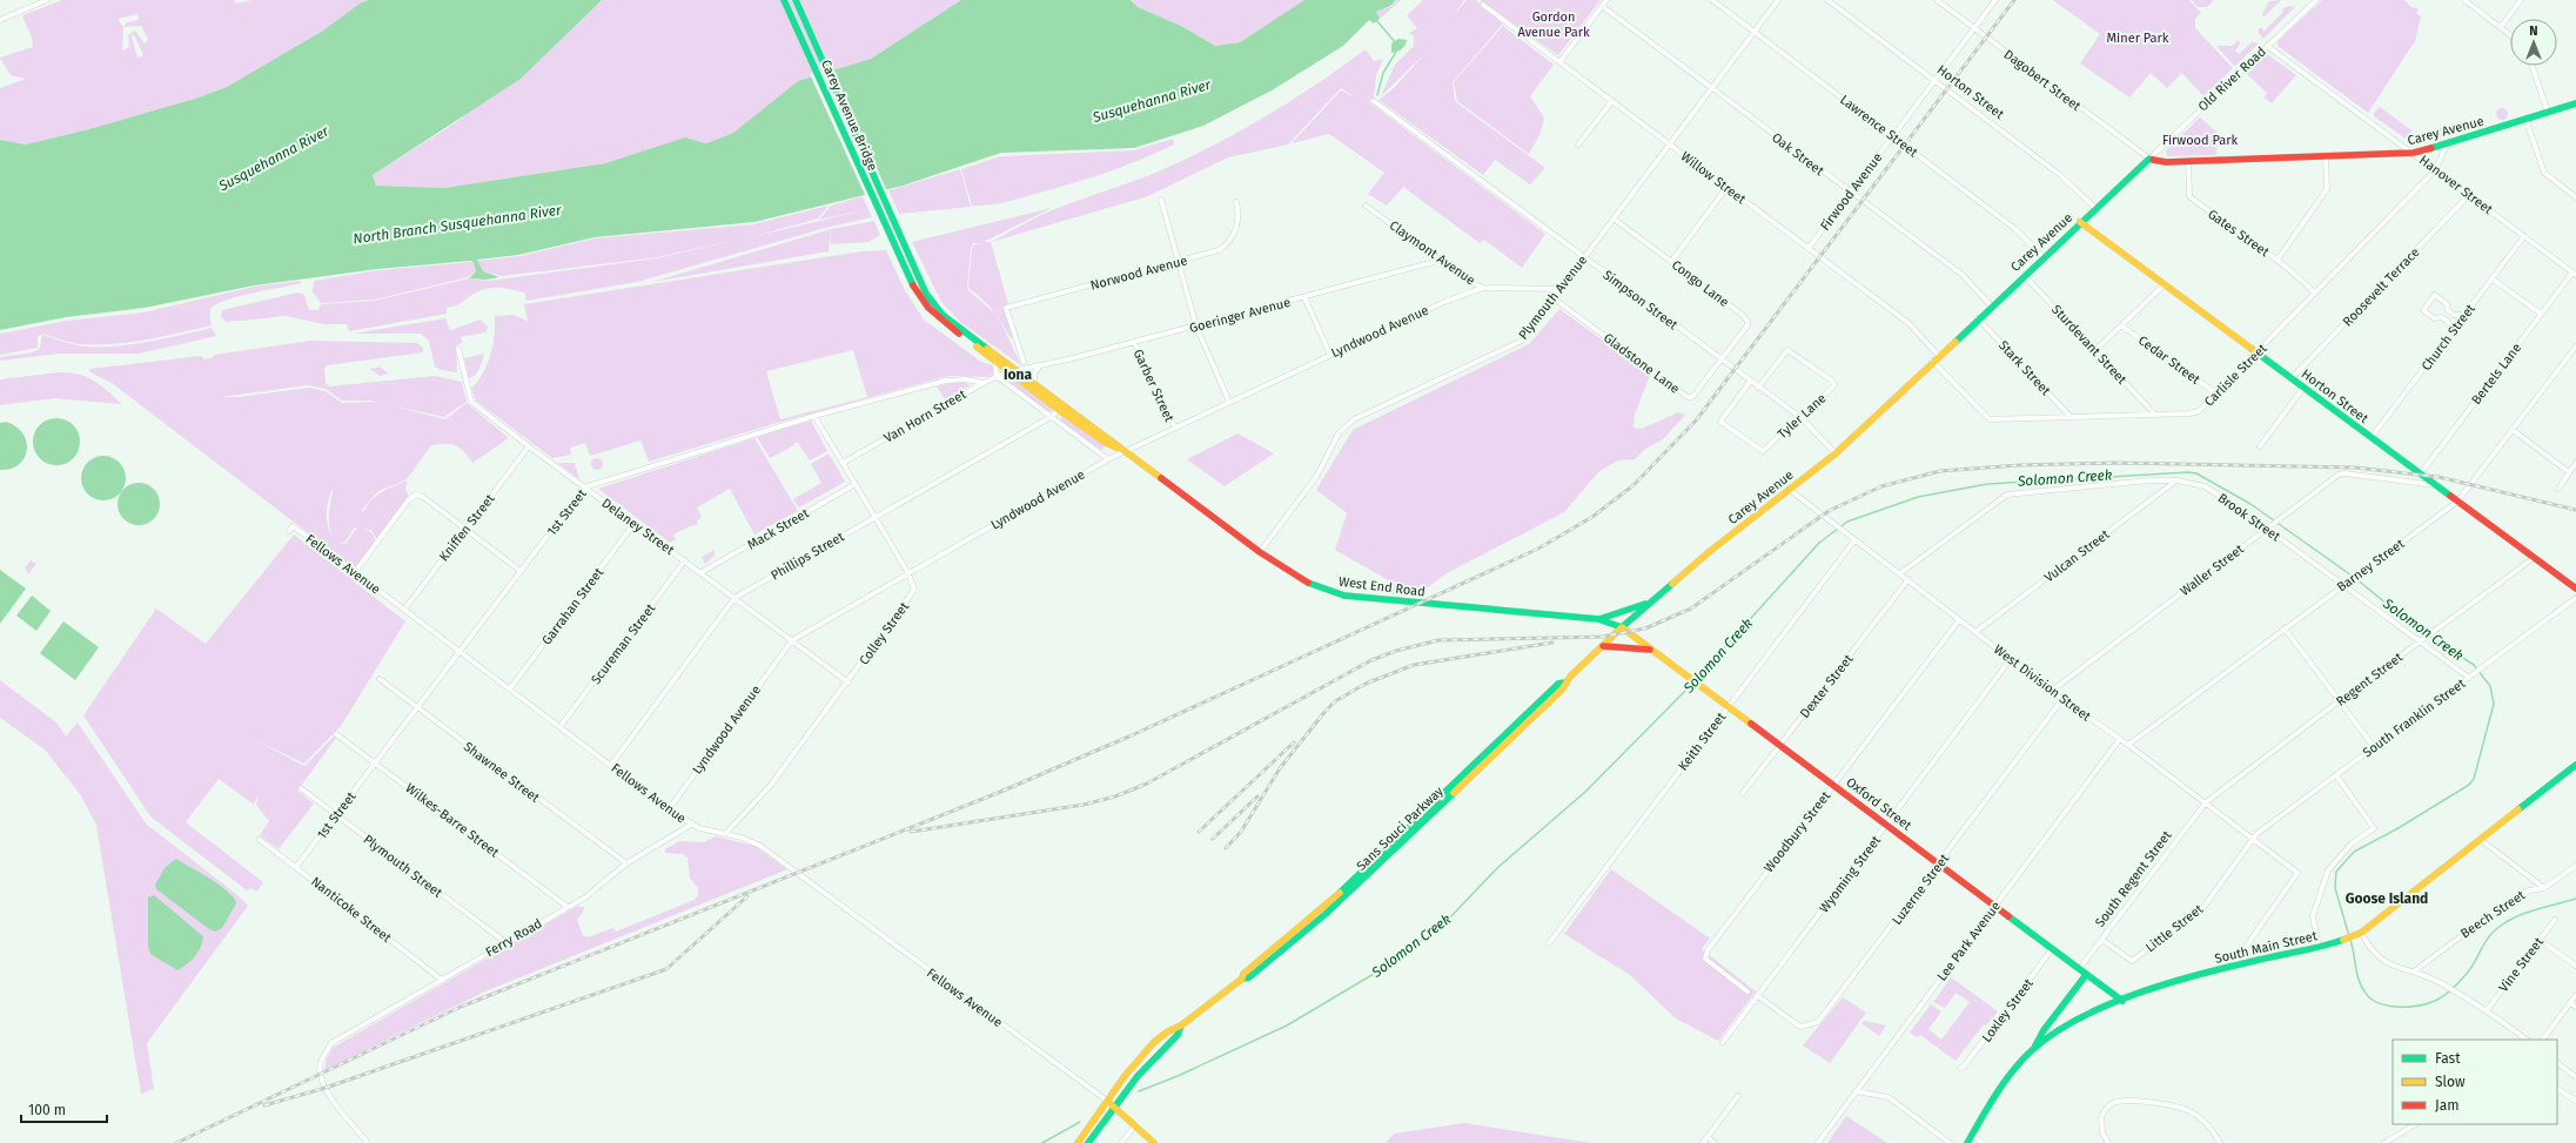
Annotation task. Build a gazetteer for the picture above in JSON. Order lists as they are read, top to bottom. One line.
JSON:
{"streets":{"main road":["Horton Street","Carey Avenue Bridge","Carey Avenue","West End Road","Oxford Street","Sans Souci Parkway","South Main Street"],"street":["Old River Road","Dagobert Street","Lawrence Street","Oak Street","Willow Street","Hanover Street","Firwood Avenue","Gates Street","Claymont Avenue","Norwood Avenue","Congo Lane","Roosevelt Terrace","Plymouth Avenue","Simpson Street","Goeringer Avenue","Lyndwood Avenue","Church Street","Sturdevant Street","Cedar Street","Gladstone Lane","Stark Street","Bertels Lane","Carlisle Street","Garber Street","Van Horn Street","Tyler Lane","1st Street","Brook Street","Delaney Street","Kniffen Street","Mack Street","Phillips Street","Vulcan Street","Fellows Avenue","Barney Street","Waller Street","Garrahan Street","Colley Street","Scureman Street","Regent Street","West Division Street","Dexter Street","South Franklin Street","Keith Street","Shawnee Street","Wilkes-Barre Street","Woodbury Street","Plymouth Street","Wyoming Street","South Regent Street","Luzerne Street","Nanticoke Street","Beech Street","Little Street","Ferry Road","Lee Park Avenue","Vine Street","Loxley Street"]},"crossings":[["Old River Road","Dagobert Street"],["Old River Road","Carey Avenue"],["Old River Road","Hanover Street"],["Dagobert Street","Carey Avenue"],["Dagobert Street","Firwood Avenue"],["Horton Street","Carey Avenue"],["Horton Street","Firwood Avenue"],["Horton Street","Roosevelt Terrace"],["Horton Street","Church Street"],["Horton Street","Bertels Lane"],["Horton Street","Carlisle Street"],["Horton Street","Barney Street"],["Horton Street","Waller Street"],["Horton Street","Regent Street"],["Carey Avenue Bridge","West End Road"],["Lawrence Street","Carey Avenue"],["Lawrence Street","Firwood Avenue"],["Lawrence Street","Plymouth Avenue"],["Carey Avenue","Oak Street"],["Carey Avenue","Willow Street"],["Carey Avenue","Hanover Street"],["Carey Avenue","Gates Street"],["Carey Avenue","Simpson Street"],["Carey Avenue","Sturdevant Street"],["Carey Avenue","Stark Street"],["Carey Avenue","Carlisle Street"],["Carey Avenue","West End Road"],["Carey Avenue","West Division Street"],["Carey Avenue","Oxford Street"],["Carey Avenue","Sans Souci Parkway"],["Oak Street","Firwood Avenue"],["Oak Street","Plymouth Avenue"],["Willow Street","Firwood Avenue"],["Willow Street","Plymouth Avenue"],["Hanover Street","Roosevelt Terrace"],["Hanover Street","Church Street"],["Hanover Street","Bertels Lane"],["Hanover Street","Carlisle Street"],["Gates Street","Carlisle Street"],["Claymont Avenue","Plymouth Avenue"],["Claymont Avenue","Goeringer Avenue"],["Claymont Avenue","Lyndwood Avenue"],["Congo Lane","Plymouth Avenue"],["Congo Lane","Simpson Street"],["Congo Lane","Gladstone Lane"],["Plymouth Avenue","Simpson Street"],["Plymouth Avenue","Gladstone Lane"],["Plymouth Avenue","West End Road"],["Simpson Street","Gladstone Lane"],["Simpson Street","Tyler Lane"],["Goeringer Avenue","Garber Street"],["Goeringer Avenue","West End Road"],["Lyndwood Avenue","Garber Street"],["Lyndwood Avenue","Delaney Street"],["Lyndwood Avenue","Fellows Avenue"],["Lyndwood Avenue","West End Road"],["Lyndwood Avenue","Colley Street"],["Sturdevant Street","Carlisle Street"],["Cedar Street","Carlisle Street"],["Stark Street","Carlisle Street"],["Van Horn Street","1st Street"],["Van Horn Street","West End Road"],["Van Horn Street","Colley Street"],["1st Street","Delaney Street"],["1st Street","Fellows Avenue"],["1st Street","Colley Street"],["1st Street","Shawnee Street"],["1st Street","Wilkes-Barre Street"],["1st Street","Plymouth Street"],["1st Street","Nanticoke Street"],["Brook Street","Vulcan Street"],["Brook Street","Barney Street"],["Brook Street","Waller Street"],["Brook Street","Regent Street"],["Brook Street","West Division Street"],["Brook Street","South Franklin Street"],["Delaney Street","Kniffen Street"],["Delaney Street","Mack Street"],["Delaney Street","Phillips Street"],["Delaney Street","Garrahan Street"],["Delaney Street","Colley Street"],["Delaney Street","Scureman Street"],["Kniffen Street","Fellows Avenue"],["Mack Street","Colley Street"],["Phillips Street","Fellows Avenue"],["Phillips Street","West End Road"],["Phillips Street","Colley Street"],["Vulcan Street","West Division Street"],["Fellows Avenue","Garrahan Street"],["Fellows Avenue","Colley Street"],["Fellows Avenue","Scureman Street"],["Fellows Avenue","Sans Souci Parkway"],["Fellows Avenue","Ferry Road"],["Barney Street","West Division Street"],["Waller Street","West Division Street"],["West End Road","Oxford Street"],["West End Road","Sans Souci Parkway"],["Regent Street","West Division Street"],["Regent Street","South Regent Street"],["West Division Street","Dexter Street"],["West Division Street","South Franklin Street"],["West Division Street","Keith Street"],["West Division Street","Woodbury Street"],["West Division Street","Wyoming Street"],["West Division Street","South Regent Street"],["West Division Street","Luzerne Street"],["West Division Street","Little Street"],["West Division Street","Lee Park Avenue"],["West Division Street","South Main Street"],["Dexter Street","Oxford Street"],["South Franklin Street","Little Street"],["Keith Street","Oxford Street"],["Shawnee Street","Ferry Road"],["Oxford Street","Sans Souci Parkway"],["Oxford Street","Woodbury Street"],["Oxford Street","Wyoming Street"],["Oxford Street","South Regent Street"],["Oxford Street","Luzerne Street"],["Oxford Street","Lee Park Avenue"],["Oxford Street","South Main Street"],["Oxford Street","Loxley Street"],["Wilkes-Barre Street","Ferry Road"],["Plymouth Street","Ferry Road"],["Wyoming Street","Luzerne Street"],["South Regent Street","Little Street"],["Nanticoke Street","Ferry Road"]],"districts":["Iona","Goose Island"],"water":["Susquehanna River","North Branch Susquehanna River","Solomon Creek"],"parks":["Gordon Avenue Park","Miner Park","Firwood Park"],"legend":["Fast","Slow","Jam"],"scale_bar":"100 m","north":"top"}
